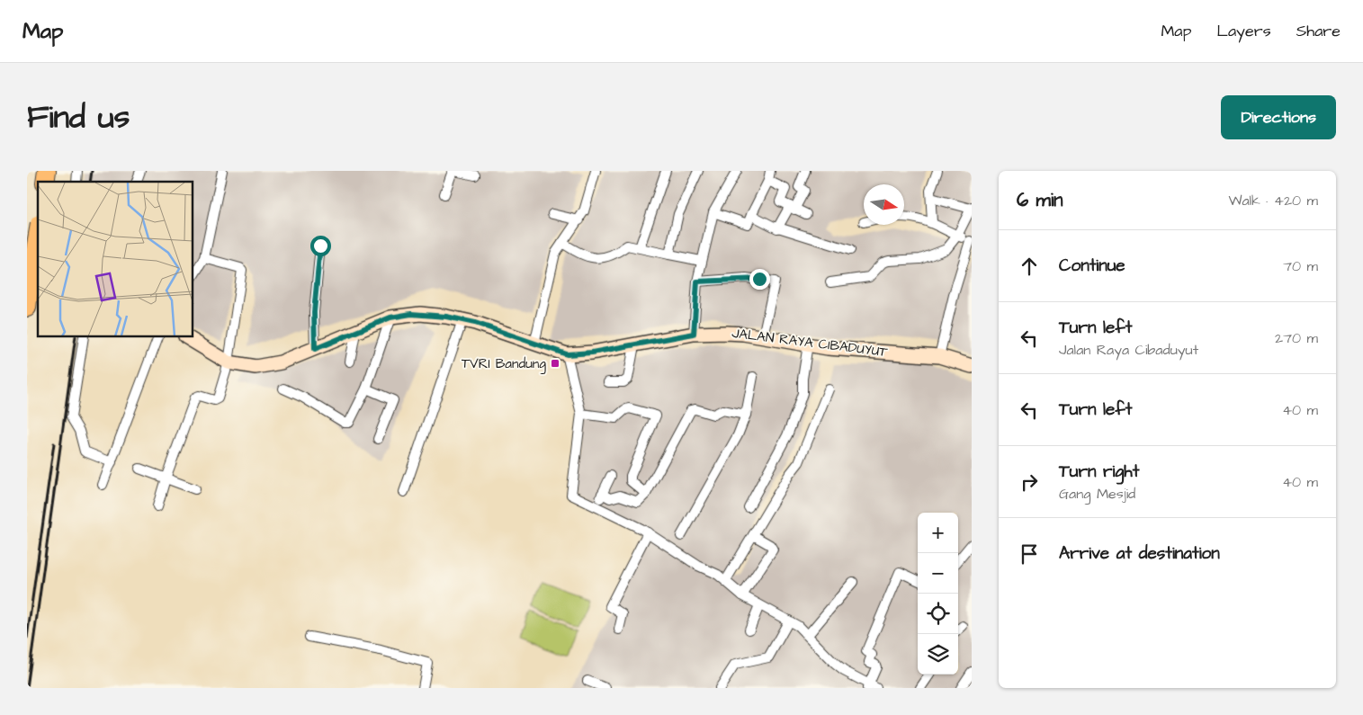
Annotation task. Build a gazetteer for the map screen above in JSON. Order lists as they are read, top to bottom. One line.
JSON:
{"streets":{"main road":["JALAN RAYA CIBADUYUT"]},"places":{"transit":["TVRI Bandung"]},"north":"right","page":{"header":"Map","nav":["Map","Layers","Share"],"title":"Find us","buttons":"Directions","heading":["6 min","Walk · 420 m"],"list":[["Continue","70 m"],["Turn left","Jalan Raya Cibaduyut","270 m"],["Turn left","40 m"],["Turn right","Gang Mesjid","40 m"],"Arrive at destination"],"map_buttons":["+","−"]}}
